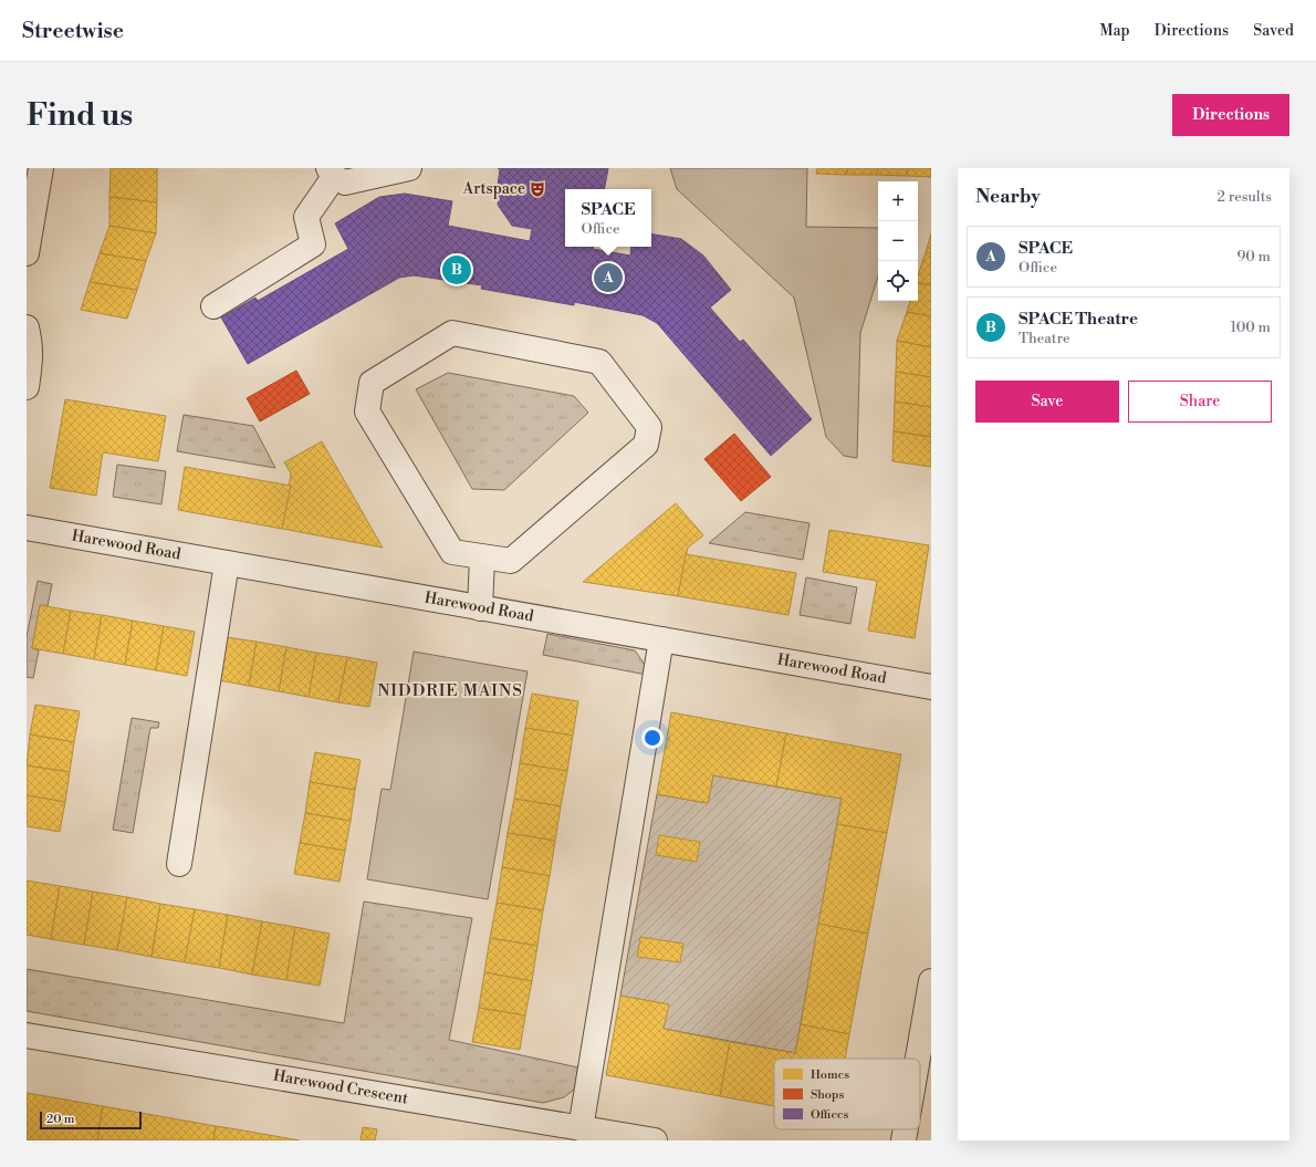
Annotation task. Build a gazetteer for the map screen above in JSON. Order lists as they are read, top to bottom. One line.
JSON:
{"streets":{"street":["Harewood Road","Harewood Crescent"]},"districts":["NIDDRIE MAINS"],"places":{"theatre":["Artspace"]},"legend":["Homes","Shops","Offices"],"scale_bar":"20 m","page":{"header":"Streetwise","nav":["Map","Directions","Saved"],"buttons":["Directions",["Save","Share"]],"title":"Find us","heading":["Nearby","2 results"],"map_buttons":["+","−"],"popup":["SPACE","Office"],"list":[{"mark":"A","name":"SPACE","note":"Office","value":"90 m"},{"mark":"B","name":"SPACE Theatre","note":"Theatre","value":"100 m"}],"pins":["B","A"],"scale":"20 m"}}
